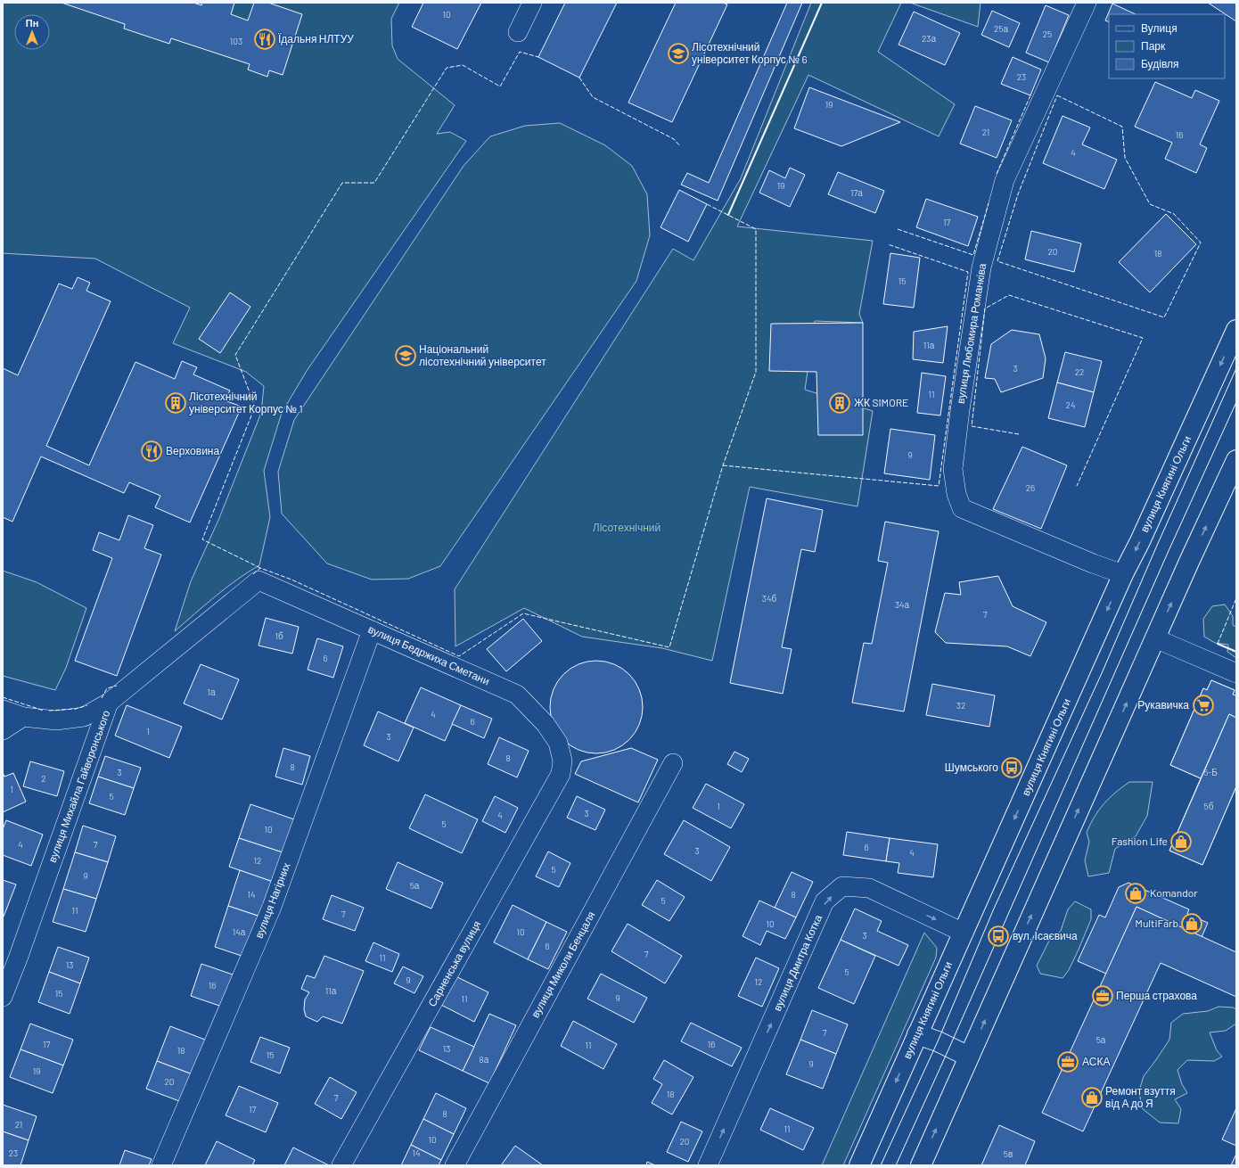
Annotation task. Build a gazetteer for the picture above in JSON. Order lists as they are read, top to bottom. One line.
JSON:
{"streets":{"main road":["вулиця Княгині Ольги"],"street":["вулиця Любомира Романківа","вулиця Бедржиха Сметани","вулиця Михайла Гайворонського","вулиця Нагірних","вулиця Дмитра Котка","Сарненська вулиця","вулиця Миколи Бенцаля"]},"crossings":[["вулиця Любомира Романківа","вулиця Княгині Ольги"],["вулиця Княгині Ольги","вулиця Дмитра Котка"],["вулиця Бедржиха Сметани","вулиця Михайла Гайворонського"],["вулиця Бедржиха Сметани","вулиця Нагірних"],["вулиця Бедржиха Сметани","Сарненська вулиця"]],"parks":["Лісотехнічний"],"places":{"restaurant":["Їдальня НЛТУУ","Верховина"],"school or university":["Лісотехнічний університет Корпус № 6","Національний лісотехнічний університет"],"building":["Лісотехнічний університет Корпус № 1","ЖК SIMORE"],"supermarket":["Рукавичка"],"bus stop":["Шумського","вул. Ісаєвича"],"shop":["Fashion Life","Komandor","MultiFarb","Ремонт взуття від А до Я"],"office":["Перша страхова","АСКА"]},"house_numbers":["10","25а","25","23а","103","23","19","21","16","4","19","17а","17","20","18","15","11а","3","22","11","24","9","26","34б","34а","7","1б","6","1а","32","4","6","1","3","8","8","3","5-Б","2","1","5","1","5б","3","4","5","10","4","7","6","3","4","12","5","9","5а","14","8","5","11","7","10","14а","10","3","6","7","11","13","5","9","12","16","11а","15","9","11","7","5а","17","16","11","13","18","15","8а","9","19","20","18","7","17","8","21","11","10","20","23","14","5в"],"legend":["Вулиця","Парк","Будівля"],"north":"top"}
